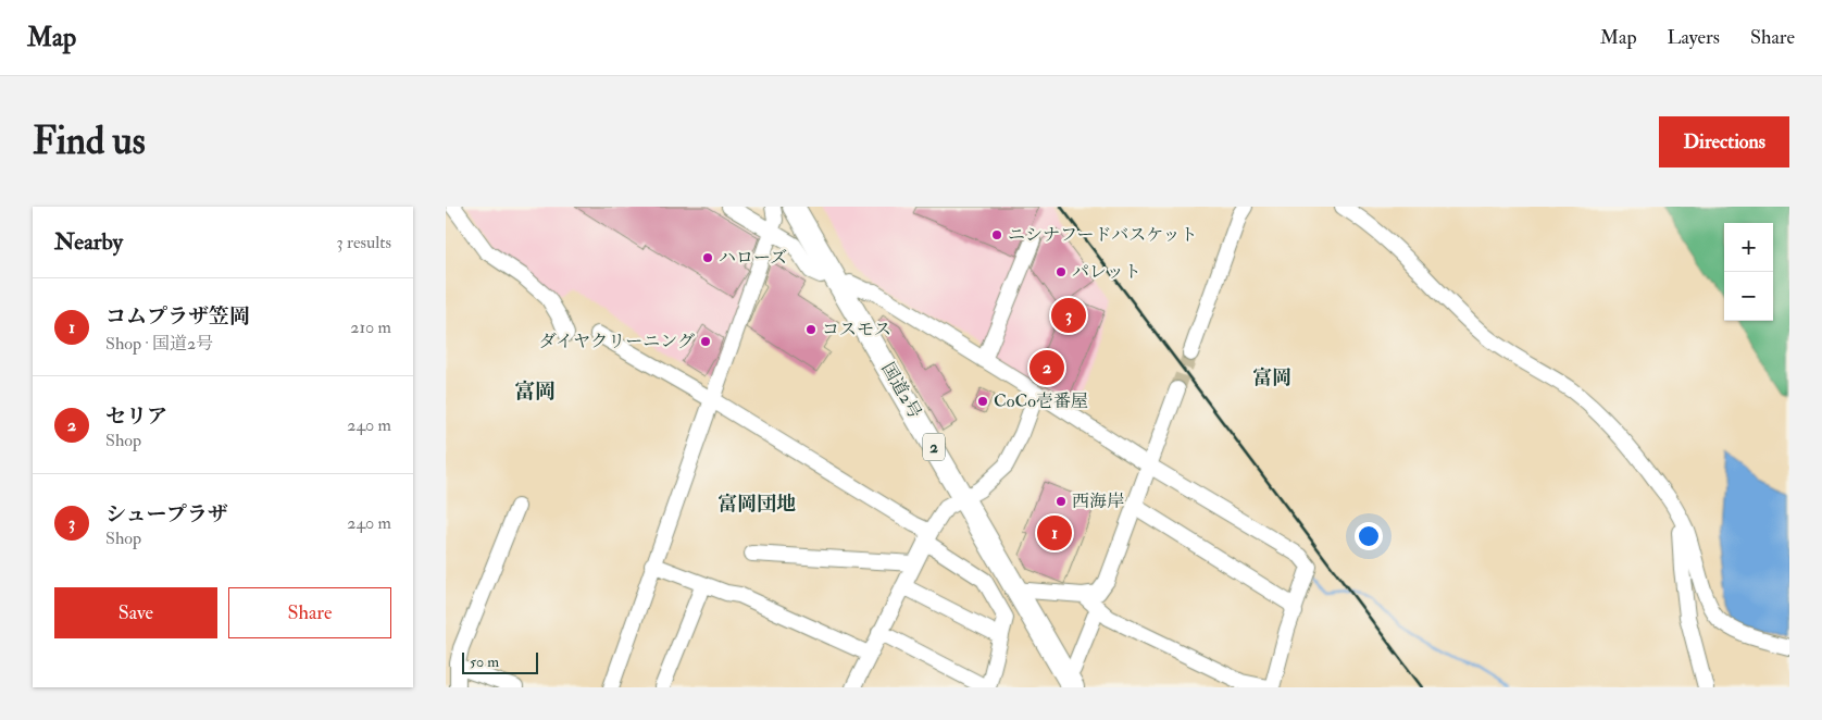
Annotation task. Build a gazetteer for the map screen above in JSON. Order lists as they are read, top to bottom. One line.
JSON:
{"streets":{"highway":["国道2号","2"]},"districts":["富岡","富岡","富岡団地"],"places":["ニシナフードバスケット","ハローズ","パレット","コスモス","ダイヤクリーニング","CoCo壱番屋","西海岸"],"scale_bar":"50 m","page":{"header":"Map","nav":["Map","Layers","Share"],"buttons":["Directions",["Save","Share"]],"title":"Find us","heading":["Nearby","3 results"],"map_buttons":["+","−"],"list":[{"mark":"1","name":"コムプラザ笠岡","note":"Shop · 国道2号","value":"210 m"},{"mark":"2","name":"セリア","note":"Shop","value":"240 m"},{"mark":"3","name":"シュープラザ","note":"Shop","value":"240 m"}],"pins":["3","2","1"],"scale":"50 m"}}
